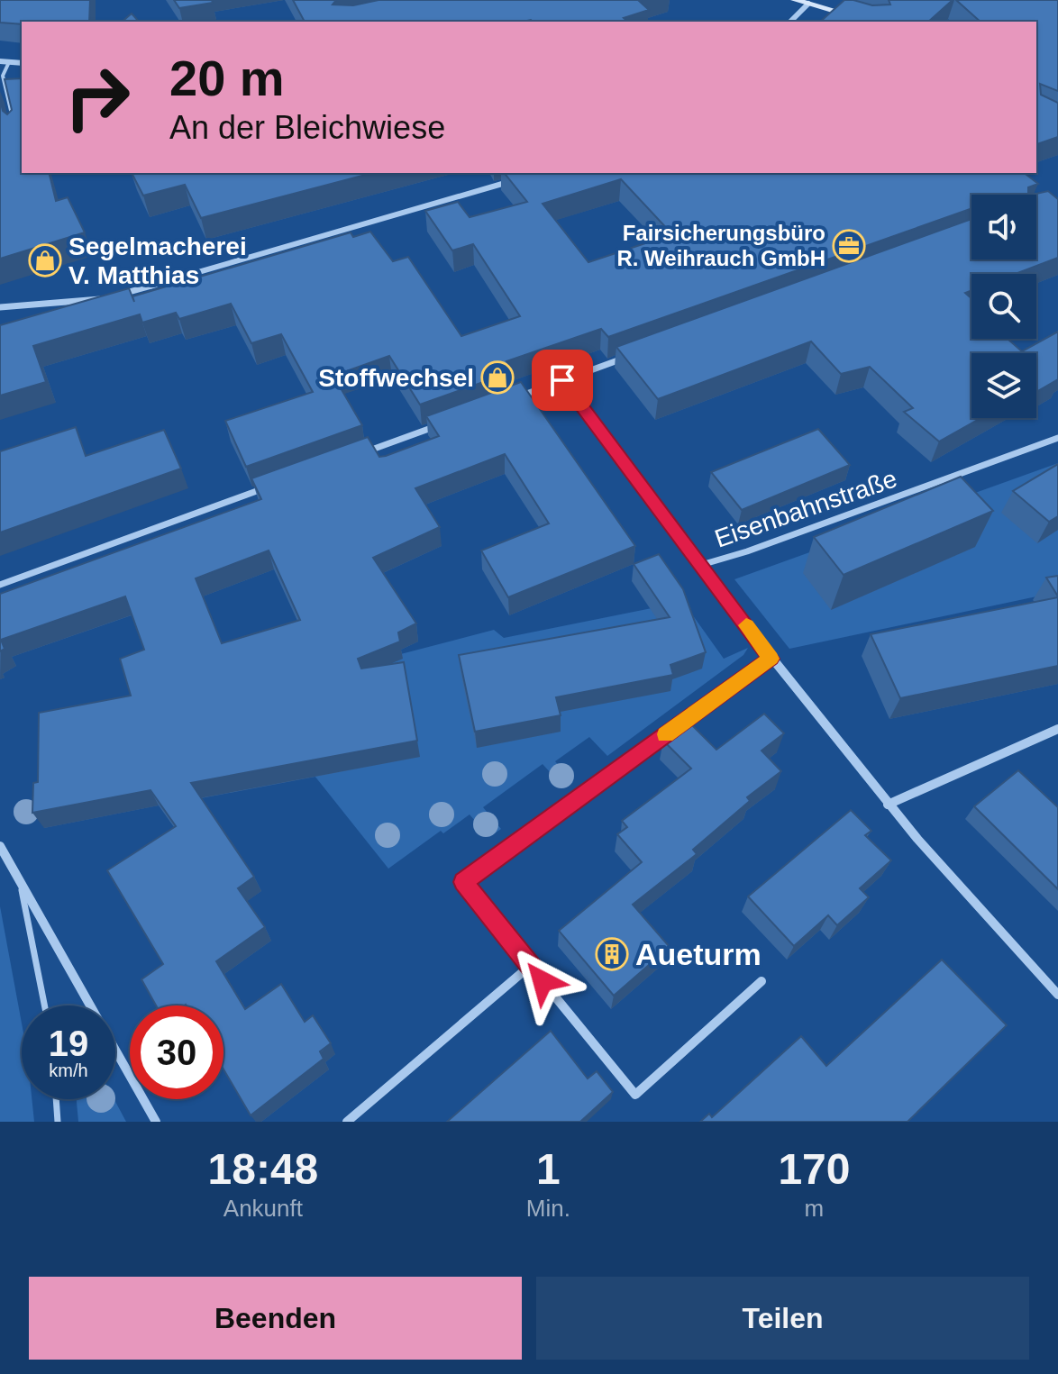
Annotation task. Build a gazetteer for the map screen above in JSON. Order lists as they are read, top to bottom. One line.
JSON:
{"streets":{"street":["Eisenbahnstraße"]},"places":{"office":["Fairsicherungsbüro R. Weihrauch GmbH"],"shop":["Segelmacherei V. Matthias","Stoffwechsel"],"building":["Aueturm"]},"page":{"turn":["20 m","An der Bleichwiese"],"speed":"19 km/h","limit":"30","eta":["18:48","Ankunft","1","Min.","170","m"],"buttons":["Beenden","Teilen"]}}
